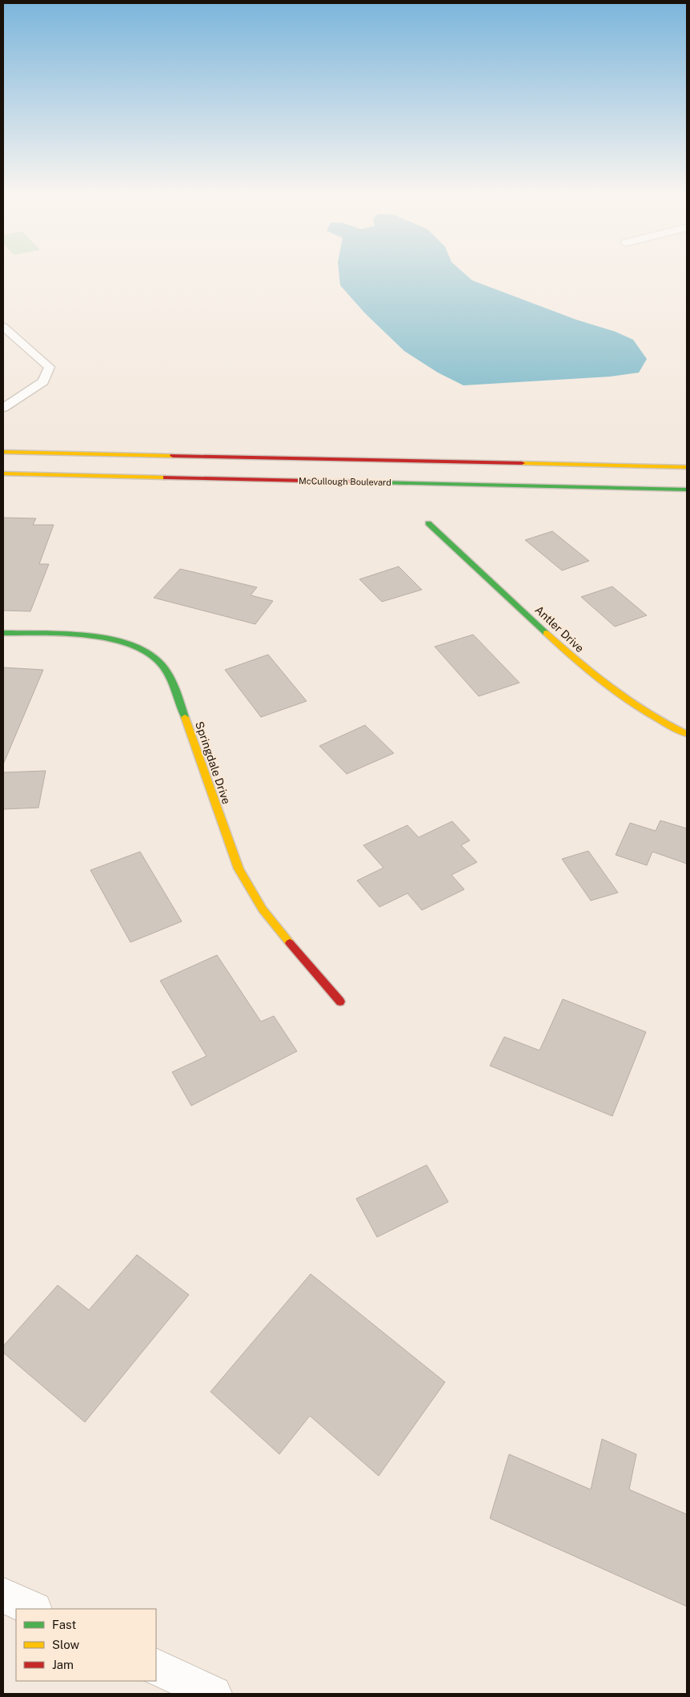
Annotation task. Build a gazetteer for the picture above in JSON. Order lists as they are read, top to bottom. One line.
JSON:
{"streets":{"main road":["McCullough Boulevard","Antler Drive","Springdale Drive"]},"legend":["Fast","Slow","Jam"]}
